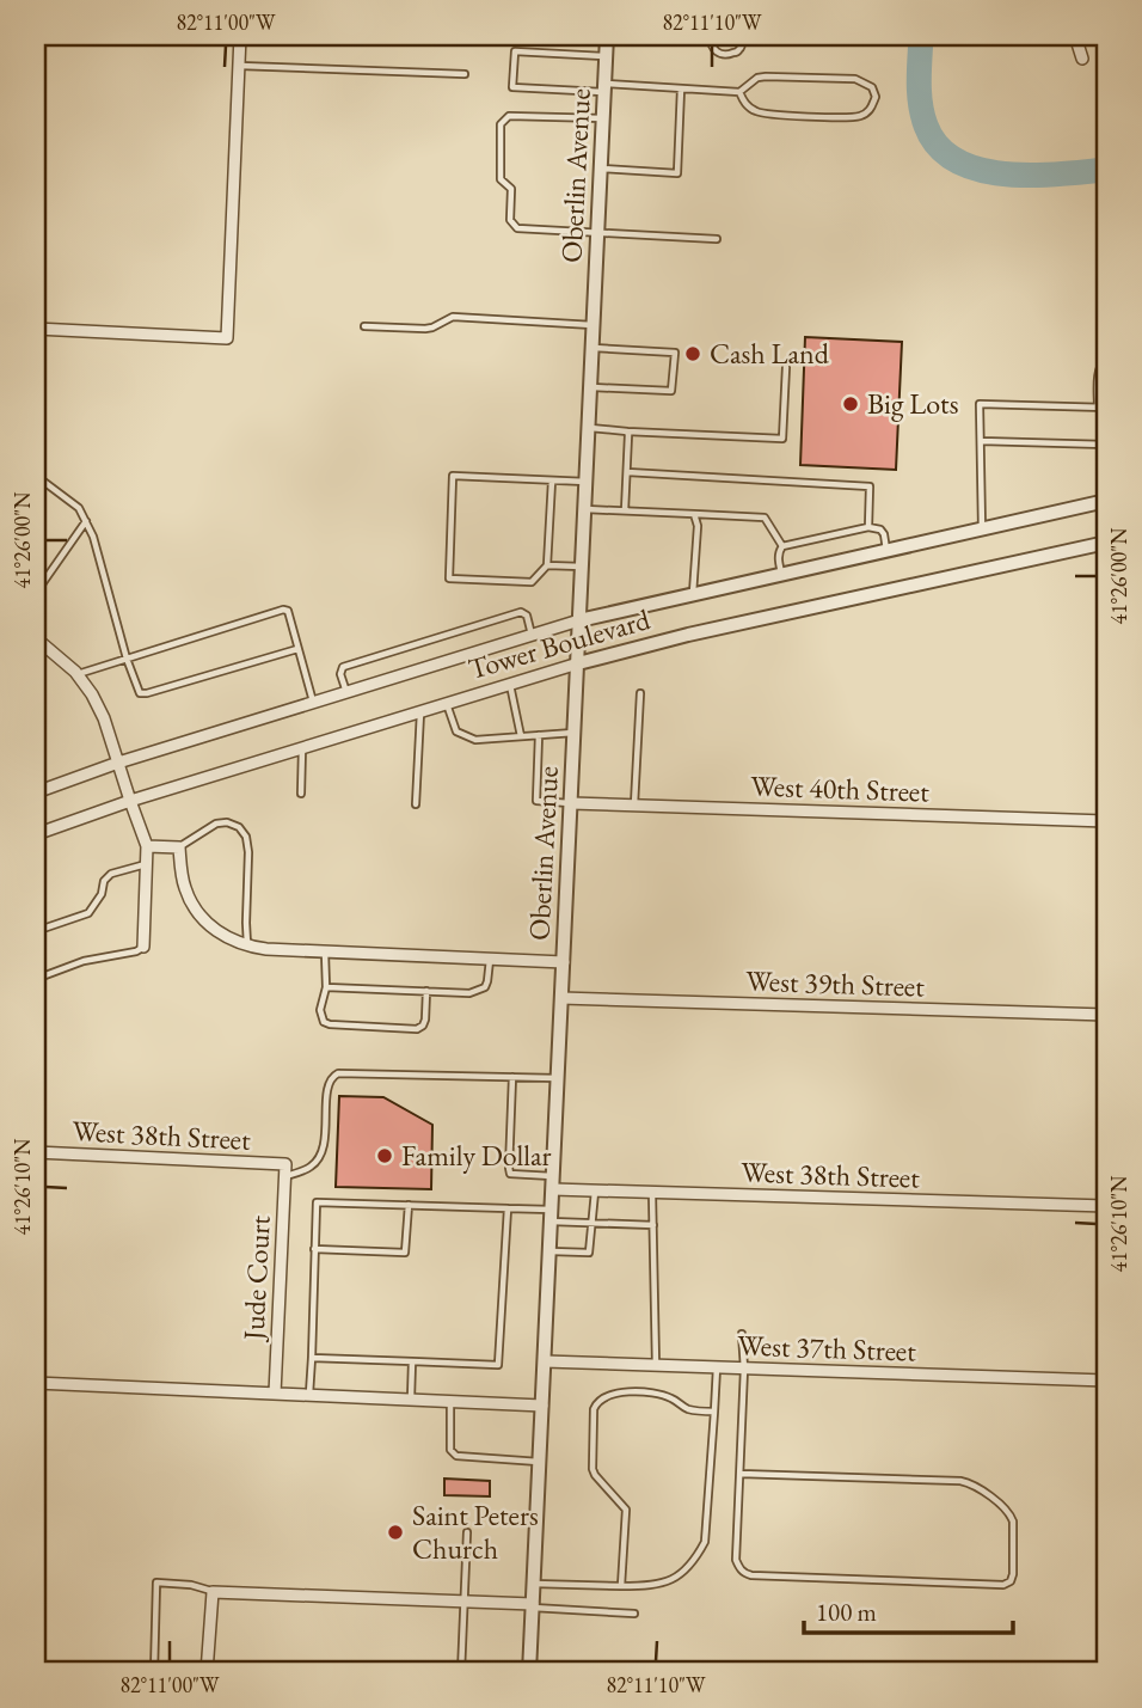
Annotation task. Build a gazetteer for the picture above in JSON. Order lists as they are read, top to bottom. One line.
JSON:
{"streets":{"street":["Oberlin Avenue","Tower Boulevard","West 40th Street","West 39th Street","West 38th Street","Jude Court","West 37th Street"]},"crossings":[["Oberlin Avenue","Tower Boulevard"],["Oberlin Avenue","West 40th Street"],["Oberlin Avenue","West 39th Street"],["Oberlin Avenue","West 38th Street"],["Oberlin Avenue","West 37th Street"],["West 38th Street","Jude Court"]],"places":["Cash Land","Big Lots","Family Dollar","Saint Peters Church"],"scale_bar":"100 m","coordinates":["82°11'00\"W","82°11'10\"W","41°26'00\"N","41°26'10\"N"]}
